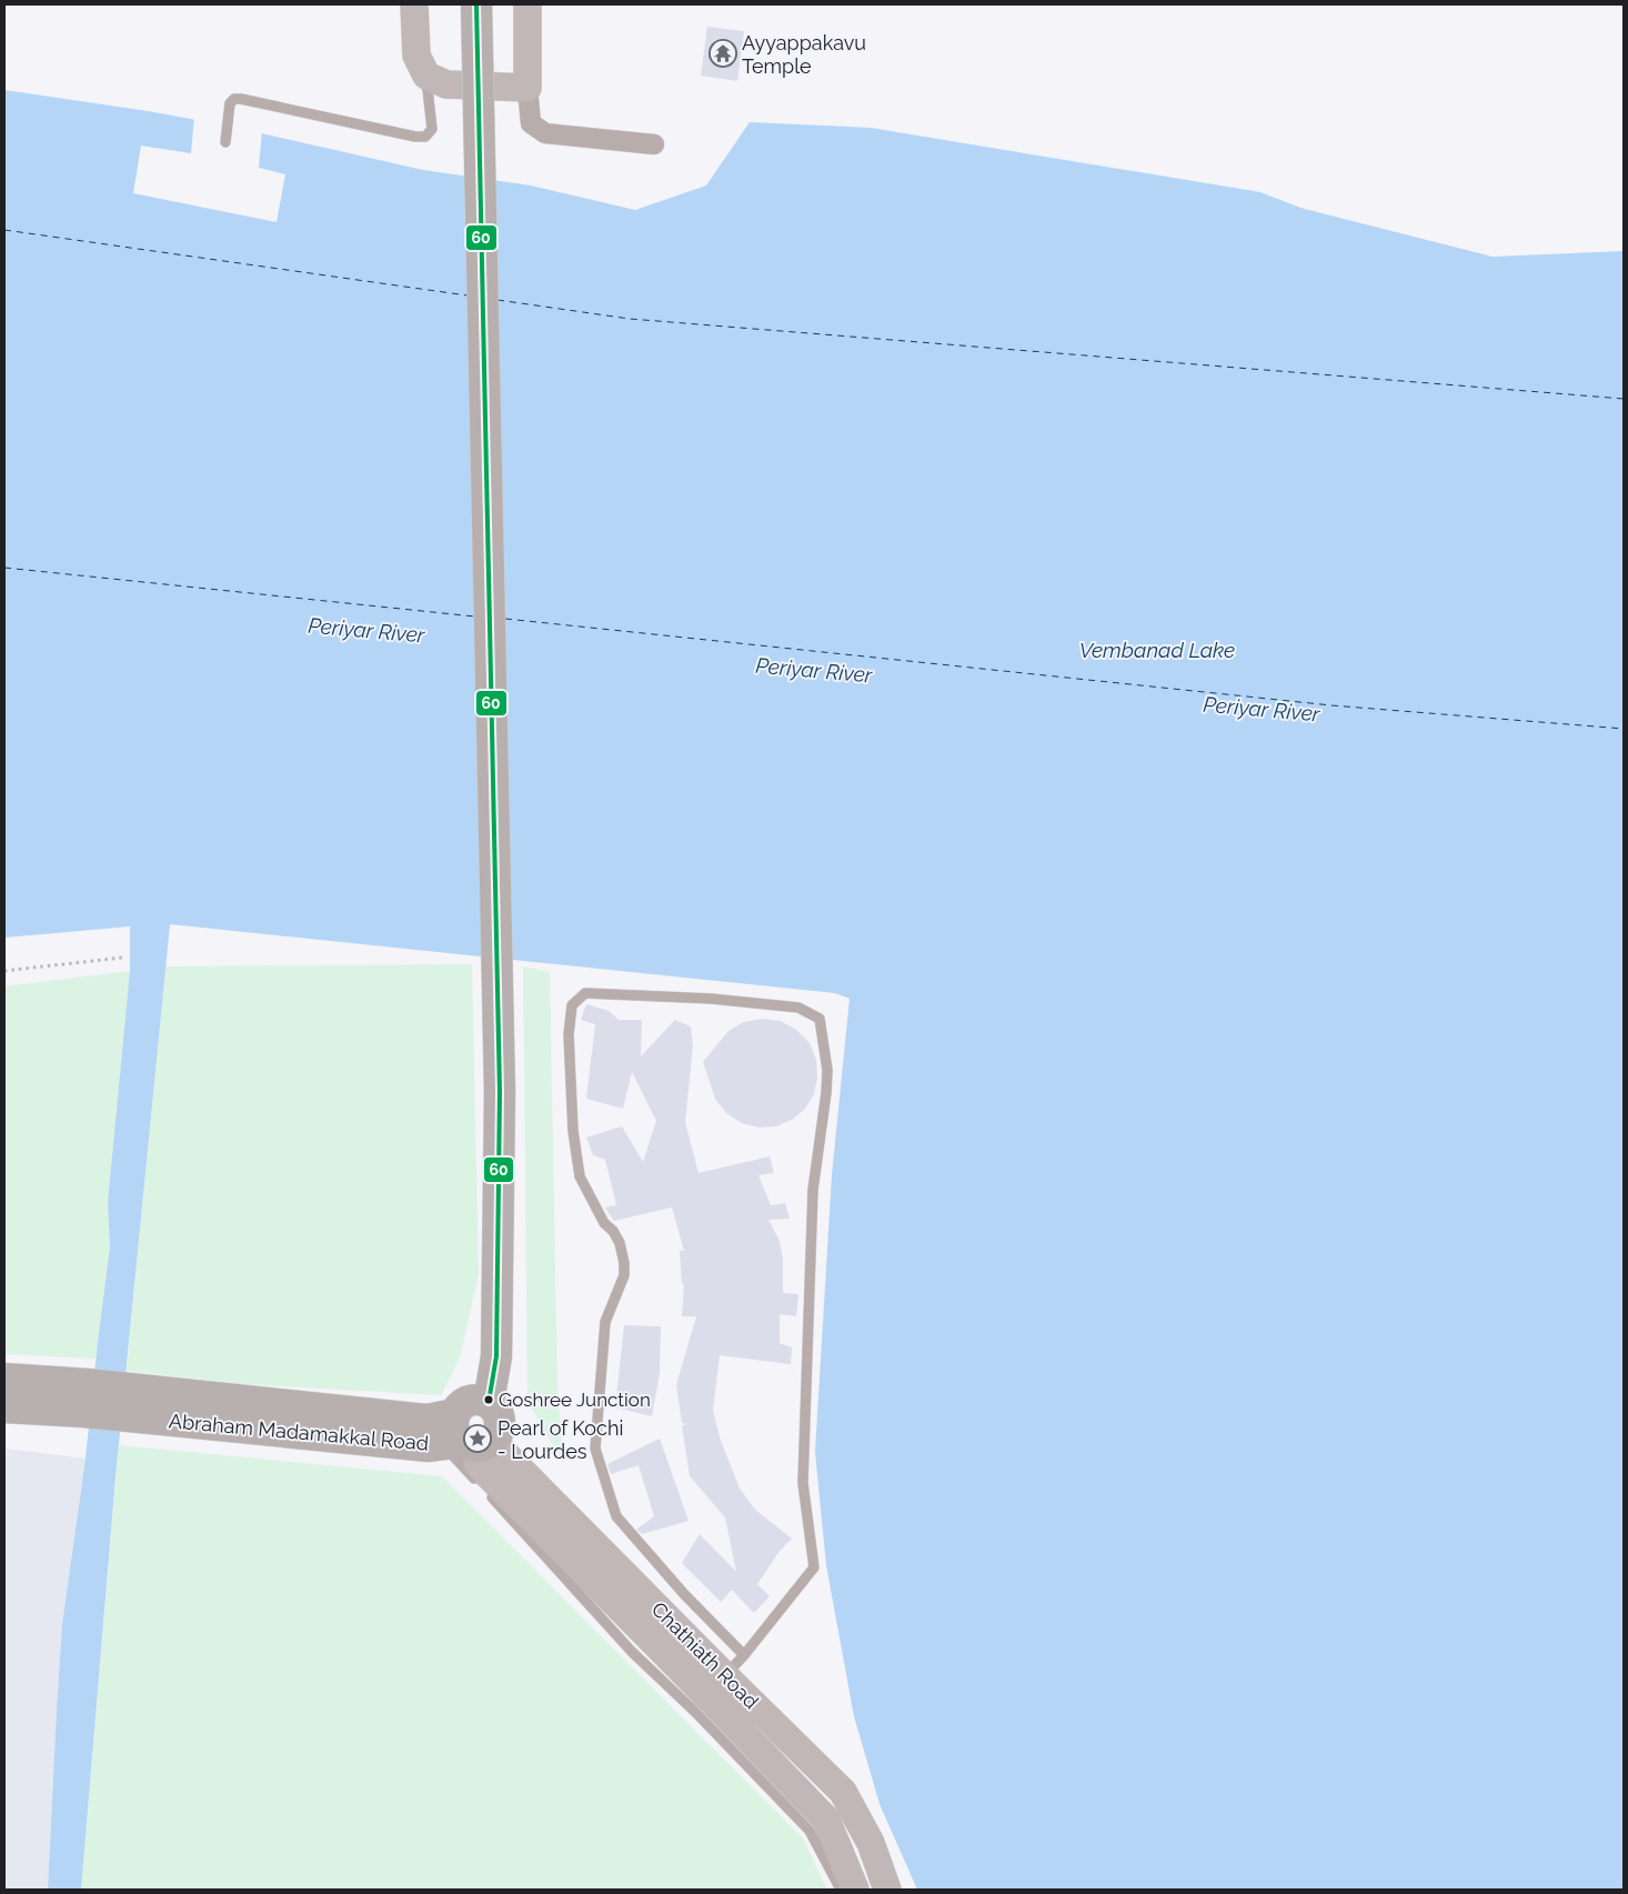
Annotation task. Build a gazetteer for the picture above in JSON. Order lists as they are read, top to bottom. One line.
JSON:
{"streets":{"main road":["Abraham Madamakkal Road","Chathiath Road"]},"crossings":[["Abraham Madamakkal Road","Chathiath Road"]],"water":["Periyar River","Vembanad Lake"],"places":{"temple":["Ayyappakavu Temple"],"other":["Goshree Junction"],"place":["Pearl of Kochi - Lourdes"]},"lines":["transit line 60"]}
